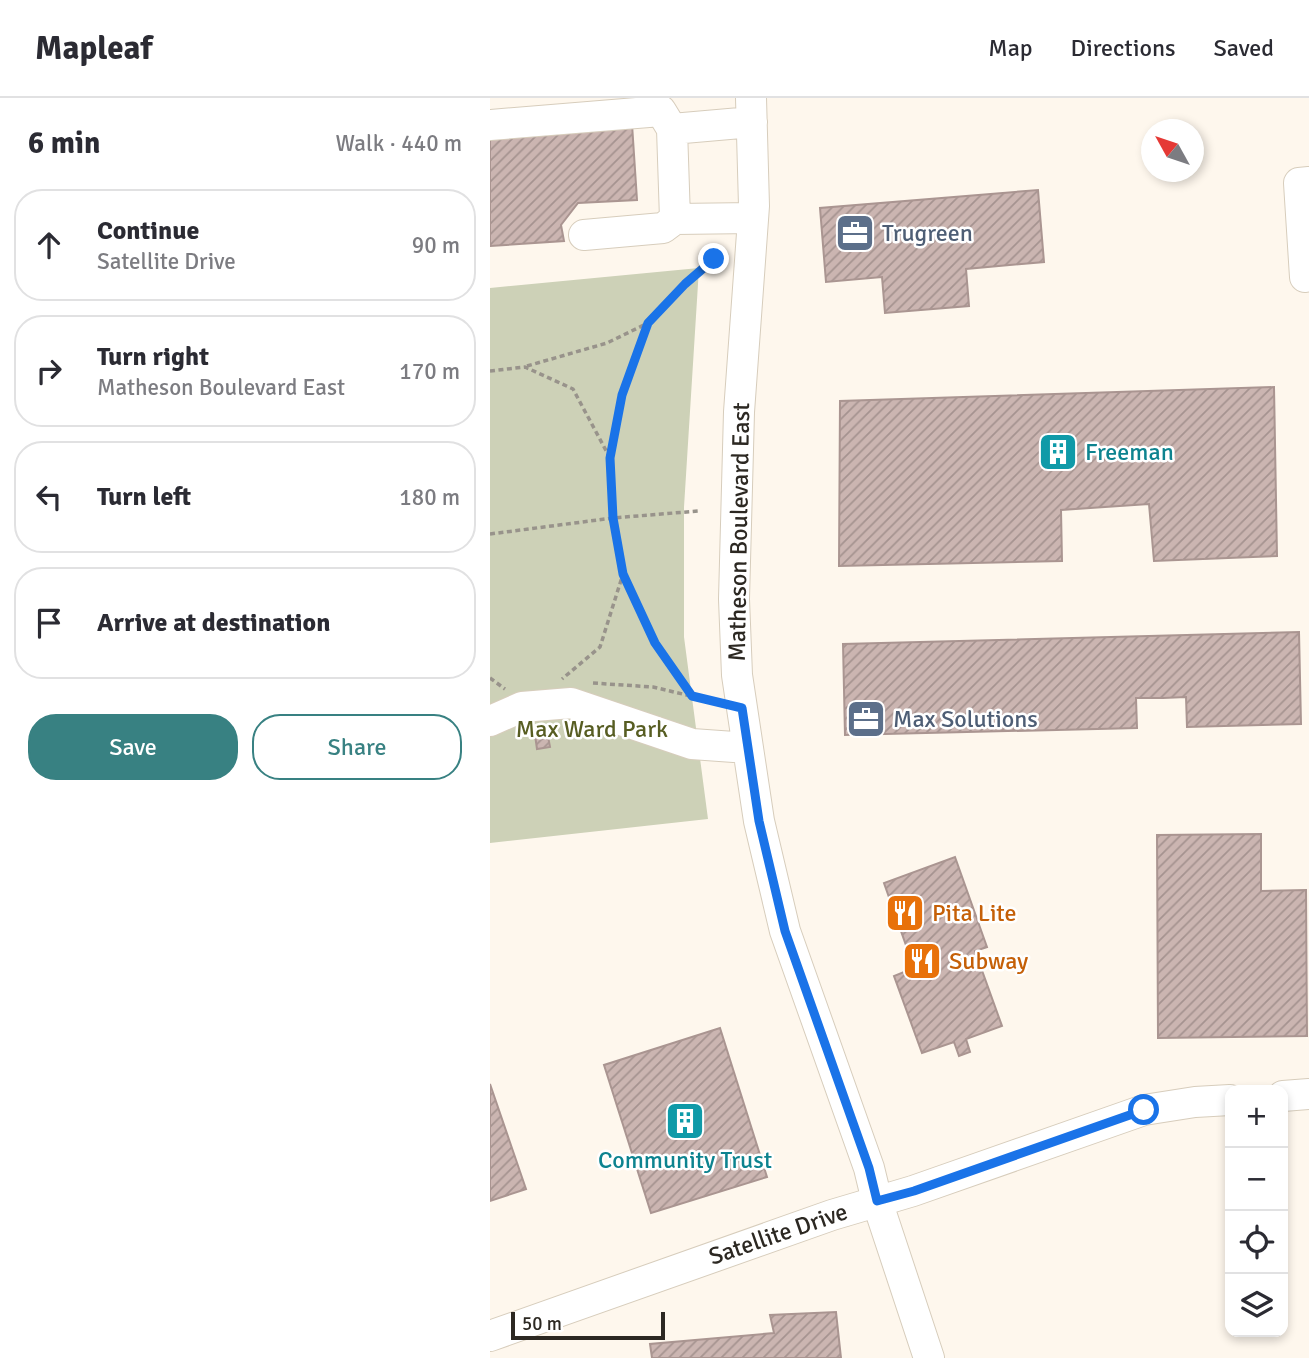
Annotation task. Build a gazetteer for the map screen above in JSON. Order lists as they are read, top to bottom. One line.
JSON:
{"streets":{"street":["Matheson Boulevard East","Satellite Drive"]},"crossings":[["Matheson Boulevard East","Satellite Drive"]],"parks":["Max Ward Park"],"places":{"office":["Trugreen","Max Solutions"],"building":["Freeman","Community Trust"],"restaurant":["Pita Lite","Subway"]},"scale_bar":"50 m","north":"top left","page":{"header":"Mapleaf","nav":["Map","Directions","Saved"],"heading":["6 min","Walk · 440 m"],"list":[["Continue","Satellite Drive","90 m"],["Turn right","Matheson Boulevard East","170 m"],["Turn left","180 m"],"Arrive at destination"],"buttons":["Save","Share"],"map_buttons":["+","−"],"scale":"50 m"}}
